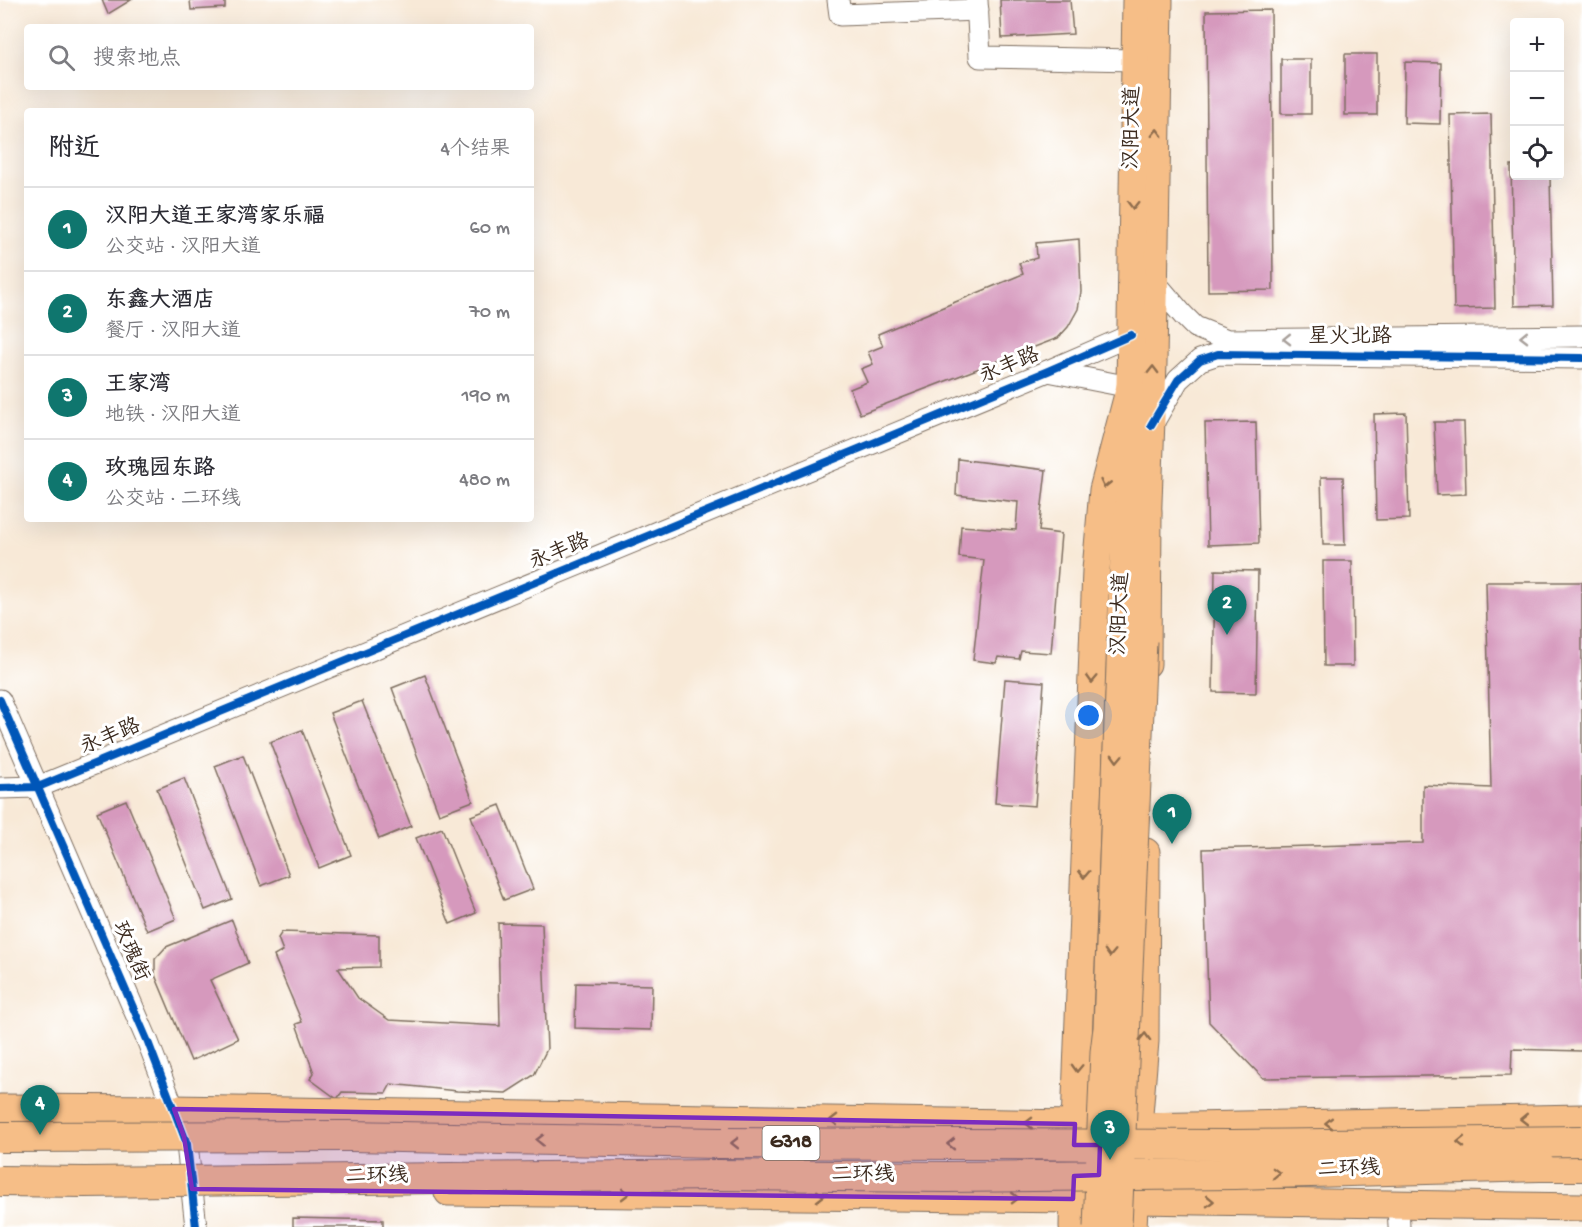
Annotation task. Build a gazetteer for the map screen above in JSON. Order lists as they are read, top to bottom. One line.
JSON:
{"streets":{"highway":["G318","二环线"],"main road":["汉阳大道"],"street":["星火北路","永丰路","玫瑰街"]},"crossings":[["汉阳大道","星火北路"],["汉阳大道","永丰路"],["永丰路","玫瑰街"]],"page":{"map_buttons":["+","−"],"search":"搜索地点","heading":["附近","4个结果"],"list":[{"mark":"1","name":"汉阳大道王家湾家乐福","note":"公交站 · 汉阳大道","value":"60 m"},{"mark":"2","name":"东鑫大酒店","note":"餐厅 · 汉阳大道","value":"70 m"},{"mark":"3","name":"王家湾","note":"地铁 · 汉阳大道","value":"190 m"},{"mark":"4","name":"玫瑰园东路","note":"公交站 · 二环线","value":"480 m"}],"pins":["2","1","4","3"]}}
